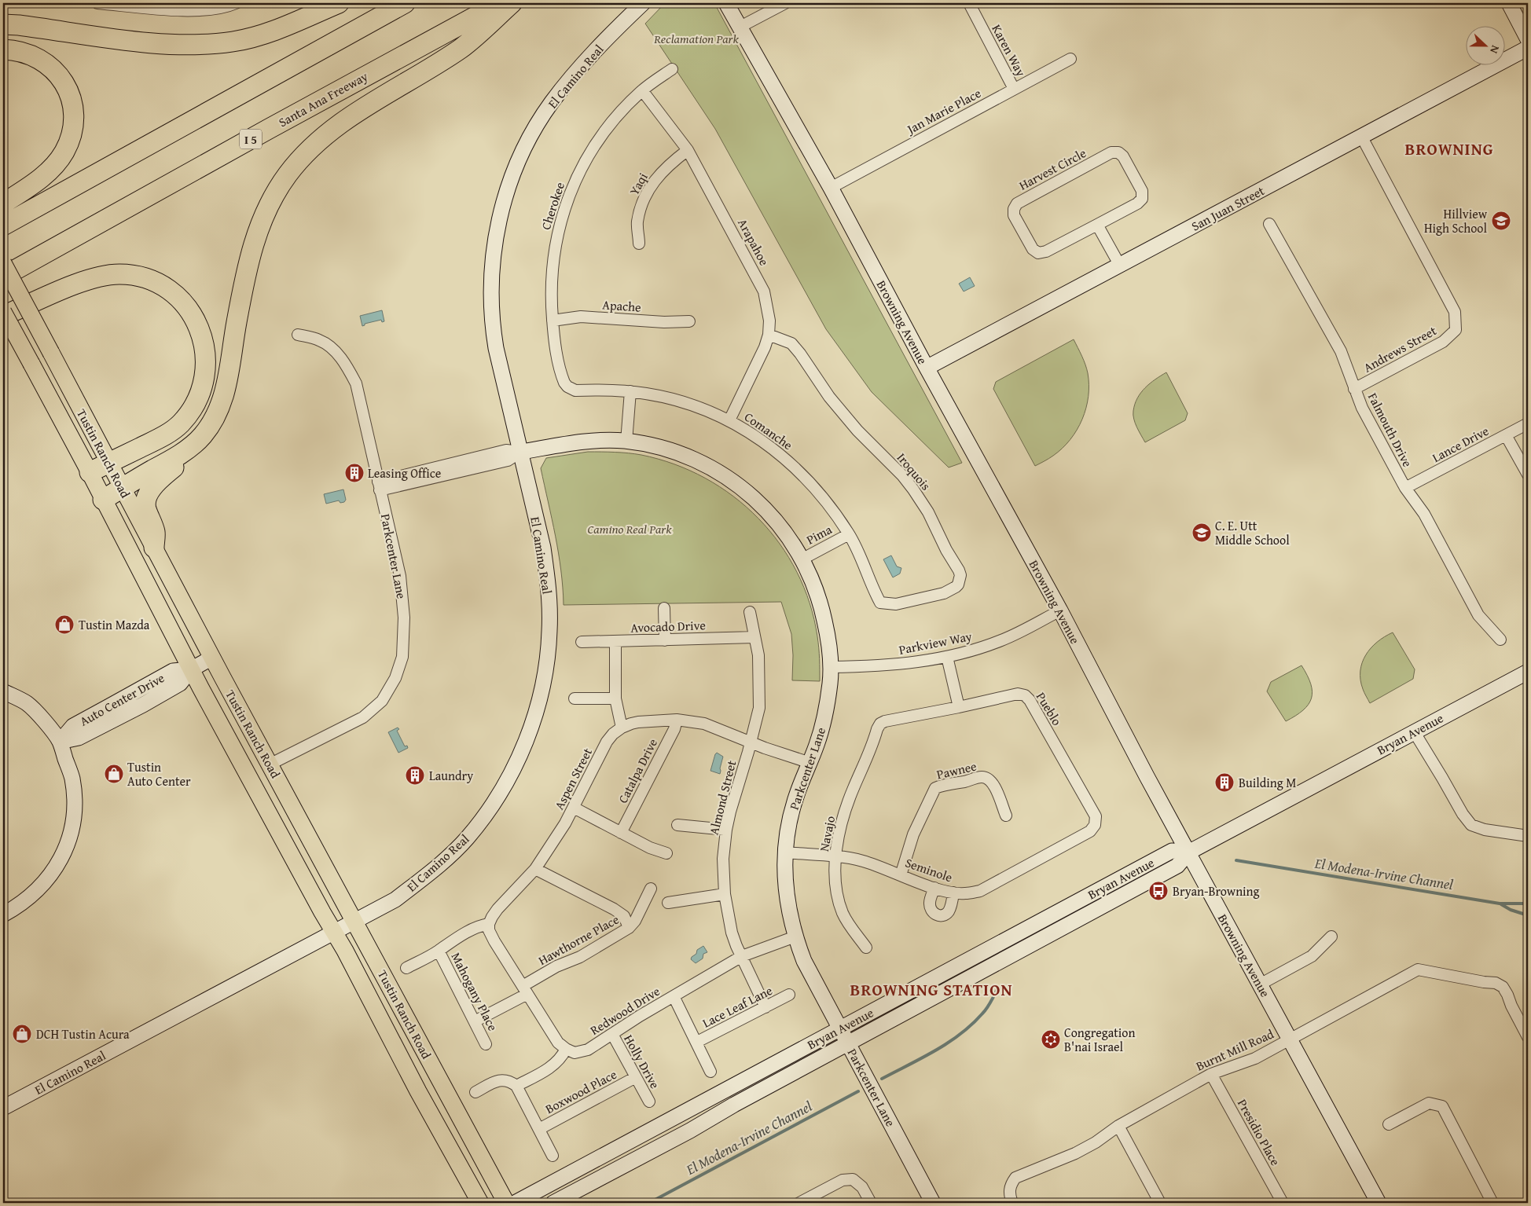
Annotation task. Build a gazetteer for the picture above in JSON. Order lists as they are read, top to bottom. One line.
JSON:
{"streets":{"highway":["Santa Ana Freeway","I 5"],"main road":["El Camino Real","San Juan Street","Browning Avenue","Tustin Ranch Road","Parkcenter Lane","Auto Center Drive","Bryan Avenue"],"street":["Karen Way","Jan Marie Place","Harvest Circle","Yaqi","Cherokee","Arapahoe","Apache","Andrews Street","Falmouth Drive","Comanche","Lance Drive","Iroquois","Pima","Avocado Drive","Parkview Way","Pueblo","Pawnee","Catalpa Drive","Aspen Street","Almond Street","Navajo","Seminole","Hawthorne Place","Mahogany Place","Lace Leaf Lane","Redwood Drive","Burnt Mill Road","Holly Drive","Boxwood Place","Presidio Place"]},"crossings":[["Karen Way","Jan Marie Place"],["El Camino Real","Tustin Ranch Road"],["El Camino Real","Parkcenter Lane"],["Jan Marie Place","Browning Avenue"],["Yaqi","Arapahoe"],["Cherokee","Arapahoe"],["Cherokee","Apache"],["Cherokee","Comanche"],["San Juan Street","Browning Avenue"],["San Juan Street","Andrews Street"],["Arapahoe","Comanche"],["Arapahoe","Iroquois"],["Browning Avenue","Parkview Way"],["Browning Avenue","Bryan Avenue"],["Browning Avenue","Burnt Mill Road"],["Andrews Street","Falmouth Drive"],["Falmouth Drive","Lance Drive"],["Comanche","Iroquois"],["Comanche","Pima"],["Tustin Ranch Road","Parkcenter Lane"],["Tustin Ranch Road","Auto Center Drive"],["Pima","Parkcenter Lane"],["Parkcenter Lane","Parkview Way"],["Parkcenter Lane","Bryan Avenue"],["Parkcenter Lane","Aspen Street"],["Parkcenter Lane","Seminole"],["Parkcenter Lane","Redwood Drive"],["Avocado Drive","Almond Street"],["Pueblo","Navajo"],["Pueblo","Seminole"],["Pawnee","Seminole"],["Catalpa Drive","Aspen Street"],["Aspen Street","Almond Street"],["Almond Street","Lace Leaf Lane"],["Almond Street","Redwood Drive"],["Navajo","Seminole"],["Hawthorne Place","Mahogany Place"],["Redwood Drive","Holly Drive"],["Burnt Mill Road","Presidio Place"],["Holly Drive","Boxwood Place"]],"districts":["BROWNING","BROWNING STATION"],"water":["El Modena-Irvine Channel"],"parks":["Reclamation Park","Camino Real Park"],"places":{"school or university":["Hillview High School","C. E. Utt Middle School"],"building":["Leasing Office","Laundry","Building M"],"shop":["Tustin Mazda","Tustin Auto Center","DCH Tustin Acura"],"bus stop":["Bryan-Browning"],"synagogue":["Congregation B'nai Israel"]},"north":"right"}
